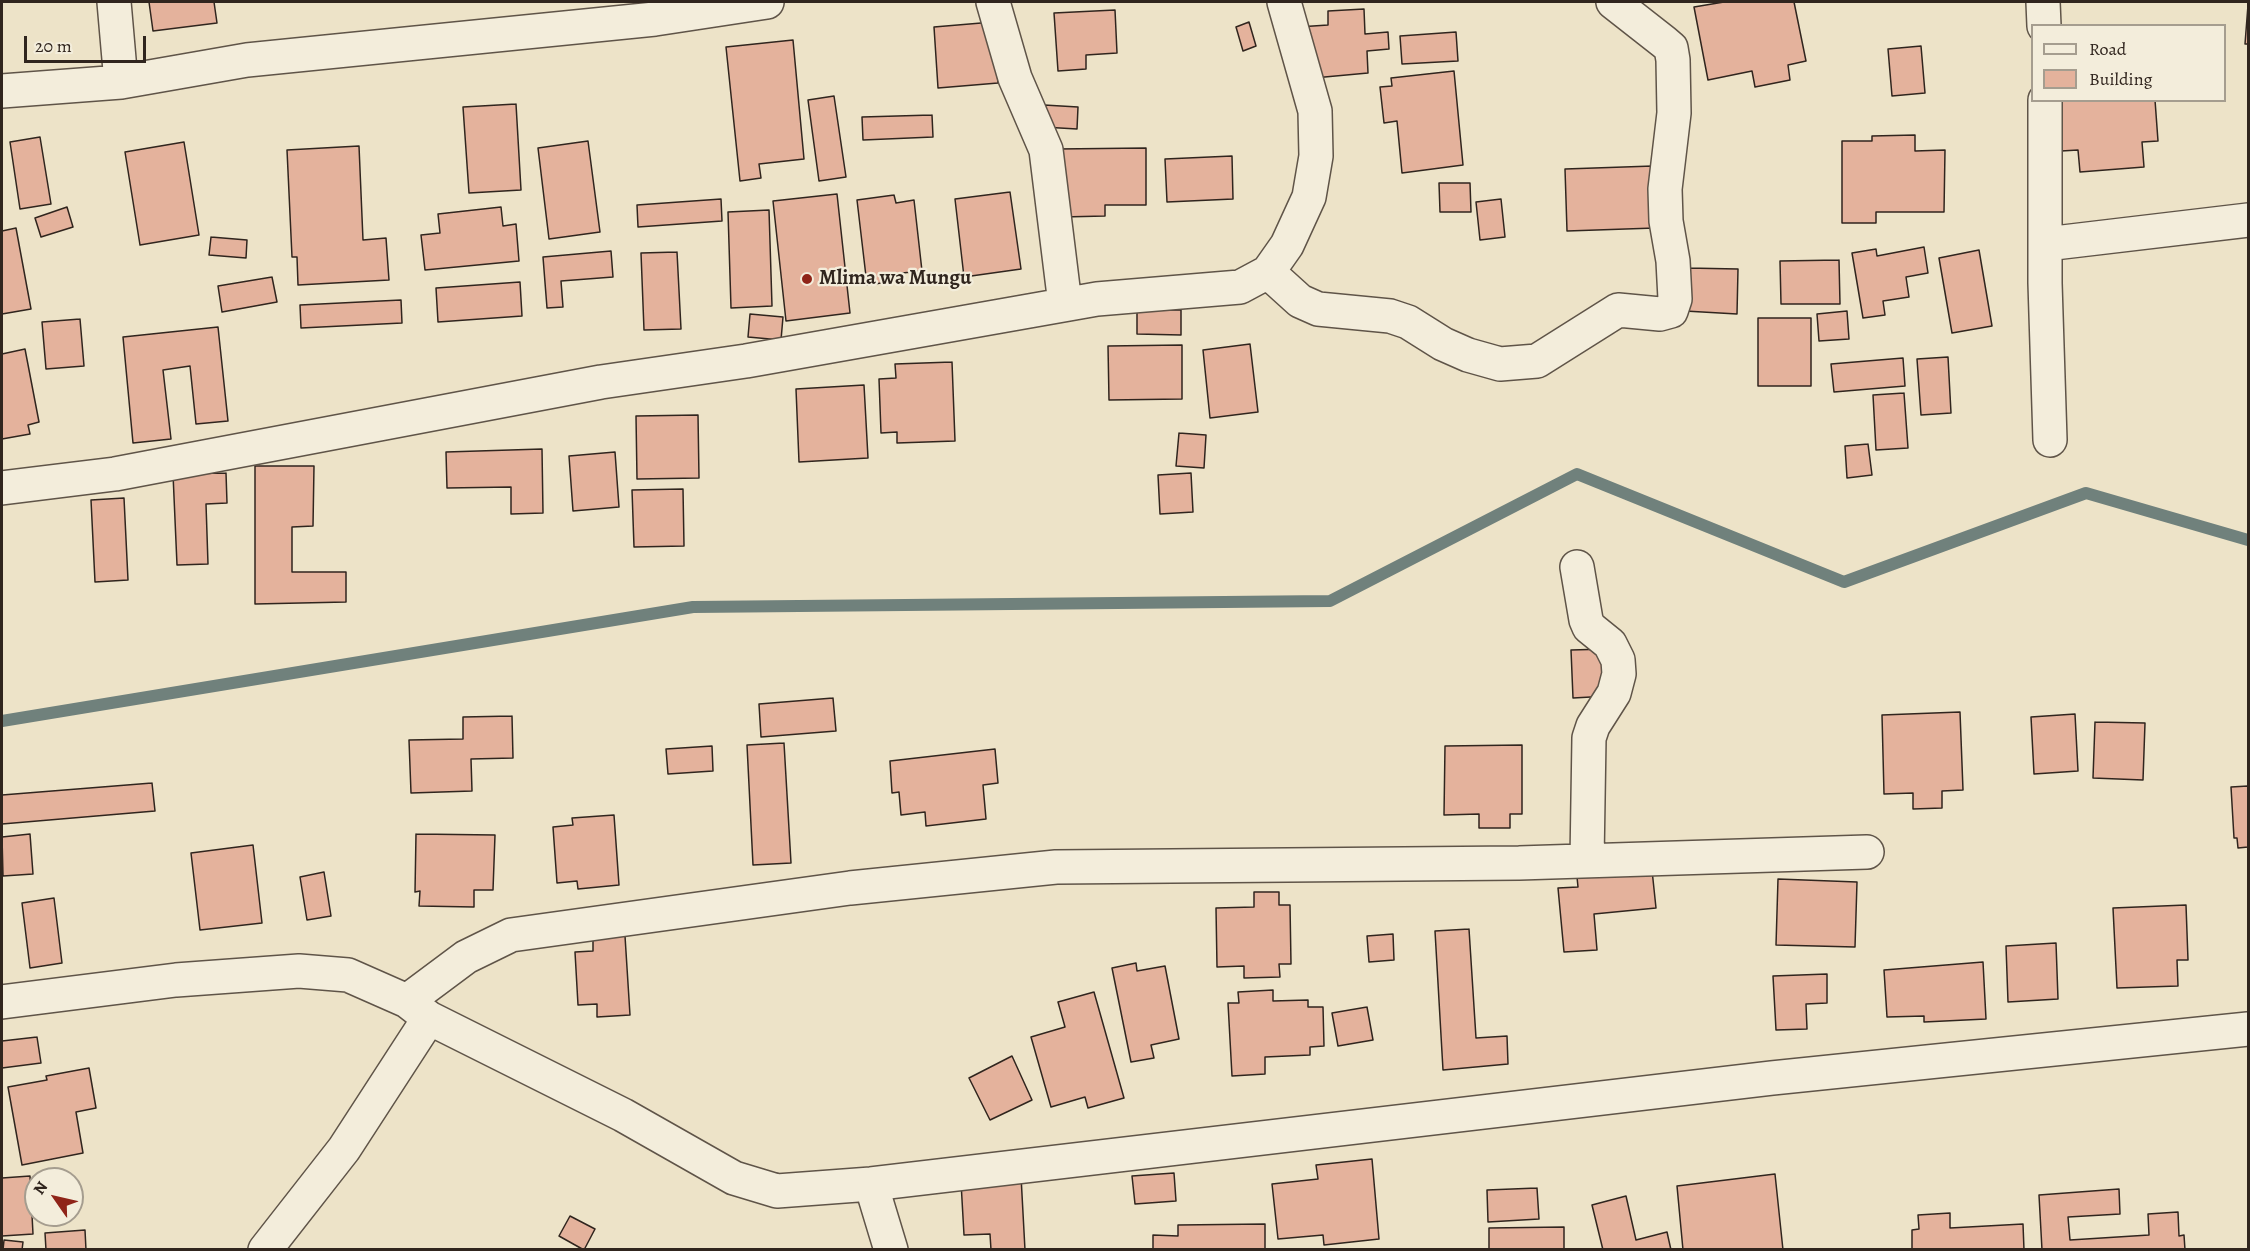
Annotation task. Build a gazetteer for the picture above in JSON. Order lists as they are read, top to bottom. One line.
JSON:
{"places":["Mlima wa Mungu"],"legend":["Road","Building"],"scale_bar":"20 m","north":"top left"}
